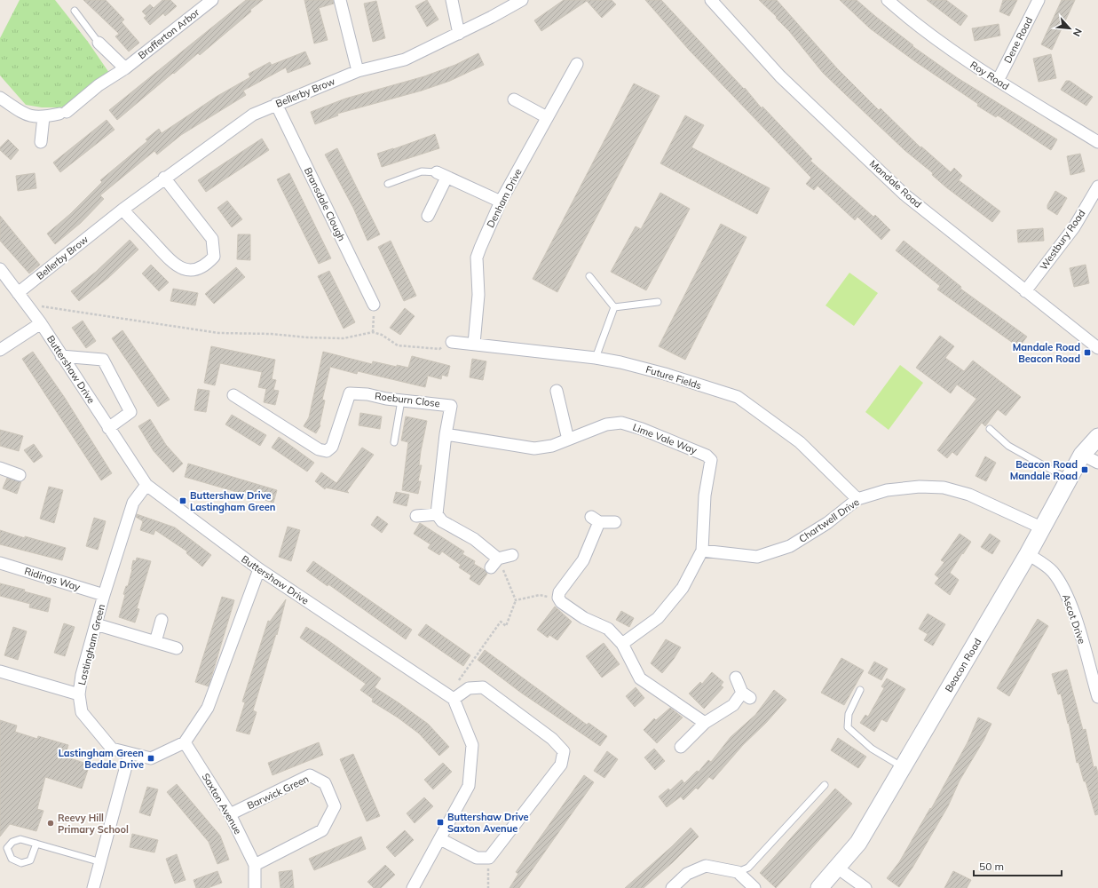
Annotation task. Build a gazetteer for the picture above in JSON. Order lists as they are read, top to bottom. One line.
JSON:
{"streets":{"main road":["Beacon Road"],"street":["Brafferton Arbor","Dene Road","Roy Road","Bellerby Brow","Mandale Road","Denham Drive","Bransdale Clough","Westbury Road","Buttershaw Drive","Future Fields","Roeburn Close","Lime Vale Way","Chartwell Drive","Ridings Way","Ascot Drive","Lastingham Green","Barwick Green","Saxton Avenue"]},"crossings":[["Dene Road","Roy Road"],["Bellerby Brow","Bransdale Clough"],["Bellerby Brow","Buttershaw Drive"],["Mandale Road","Westbury Road"],["Denham Drive","Future Fields"],["Buttershaw Drive","Lastingham Green"],["Future Fields","Chartwell Drive"],["Roeburn Close","Lime Vale Way"],["Lime Vale Way","Chartwell Drive"],["Chartwell Drive","Beacon Road"],["Ridings Way","Lastingham Green"],["Ascot Drive","Beacon Road"],["Lastingham Green","Saxton Avenue"],["Barwick Green","Saxton Avenue"]],"places":{"transit":["Mandale Road Beacon Road","Beacon Road Mandale Road","Buttershaw Drive Lastingham Green","Lastingham Green Bedale Drive","Buttershaw Drive Saxton Avenue"],"other":["Reevy Hill Primary School"]},"scale_bar":"50 m","north":"bottom right"}
